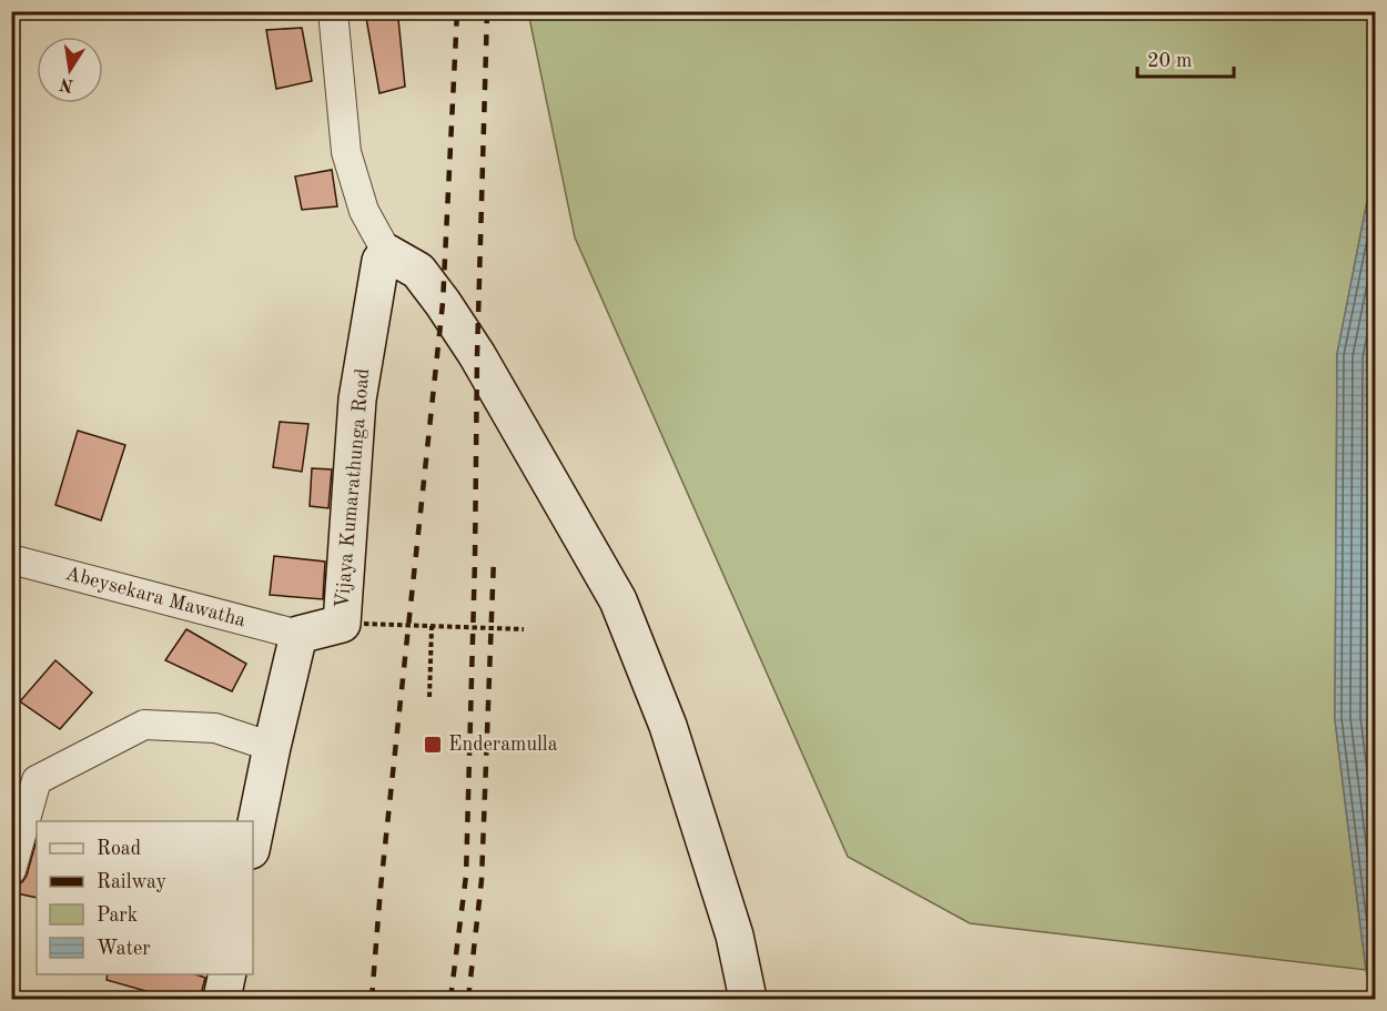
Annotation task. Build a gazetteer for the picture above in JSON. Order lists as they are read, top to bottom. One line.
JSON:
{"streets":{"street":["Vijaya Kumarathunga Road","Abeysekara Mawatha"]},"crossings":[["Vijaya Kumarathunga Road","Abeysekara Mawatha"]],"places":{"transit":["Enderamulla"]},"legend":["Road","Railway","Park","Water"],"scale_bar":"20 m","north":"bottom"}
